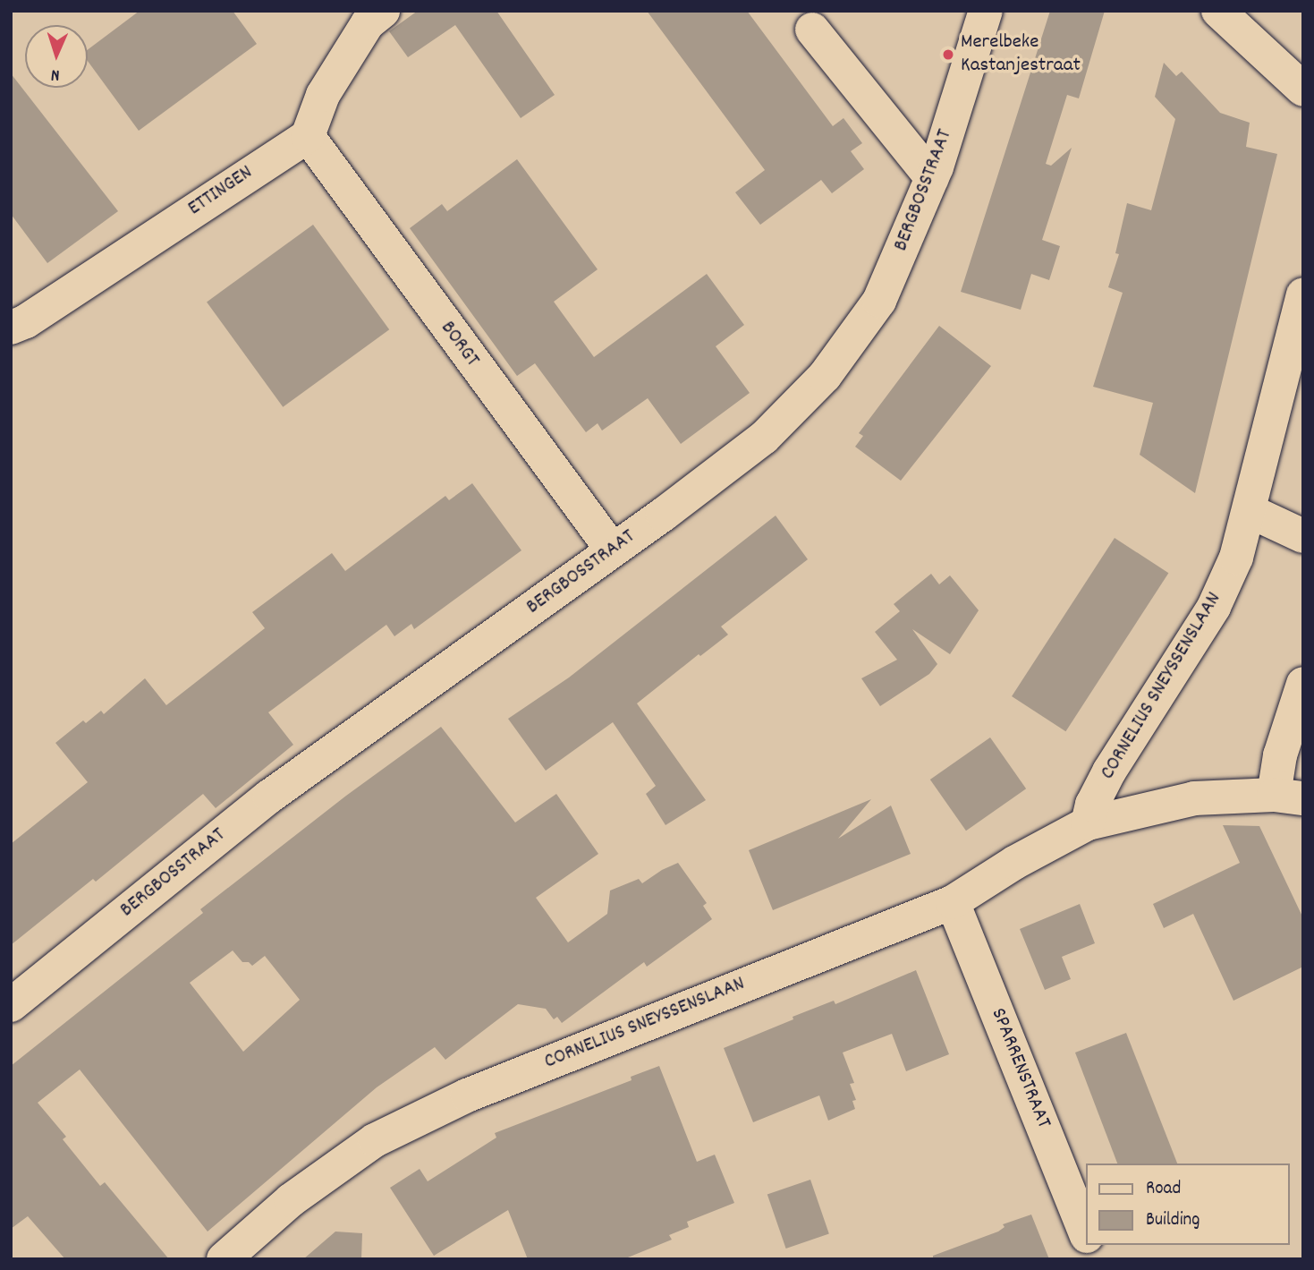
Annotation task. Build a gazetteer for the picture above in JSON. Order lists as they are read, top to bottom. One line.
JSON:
{"streets":{"street":["BERGBOSSTRAAT","ETTINGEN","BORGT","CORNELIUS SNEYSSENSLAAN","SPARRENSTRAAT"]},"crossings":[["BERGBOSSTRAAT","BORGT"],["ETTINGEN","BORGT"],["CORNELIUS SNEYSSENSLAAN","SPARRENSTRAAT"]],"places":["Merelbeke Kastanjestraat"],"legend":["Road","Building"],"north":"bottom"}
